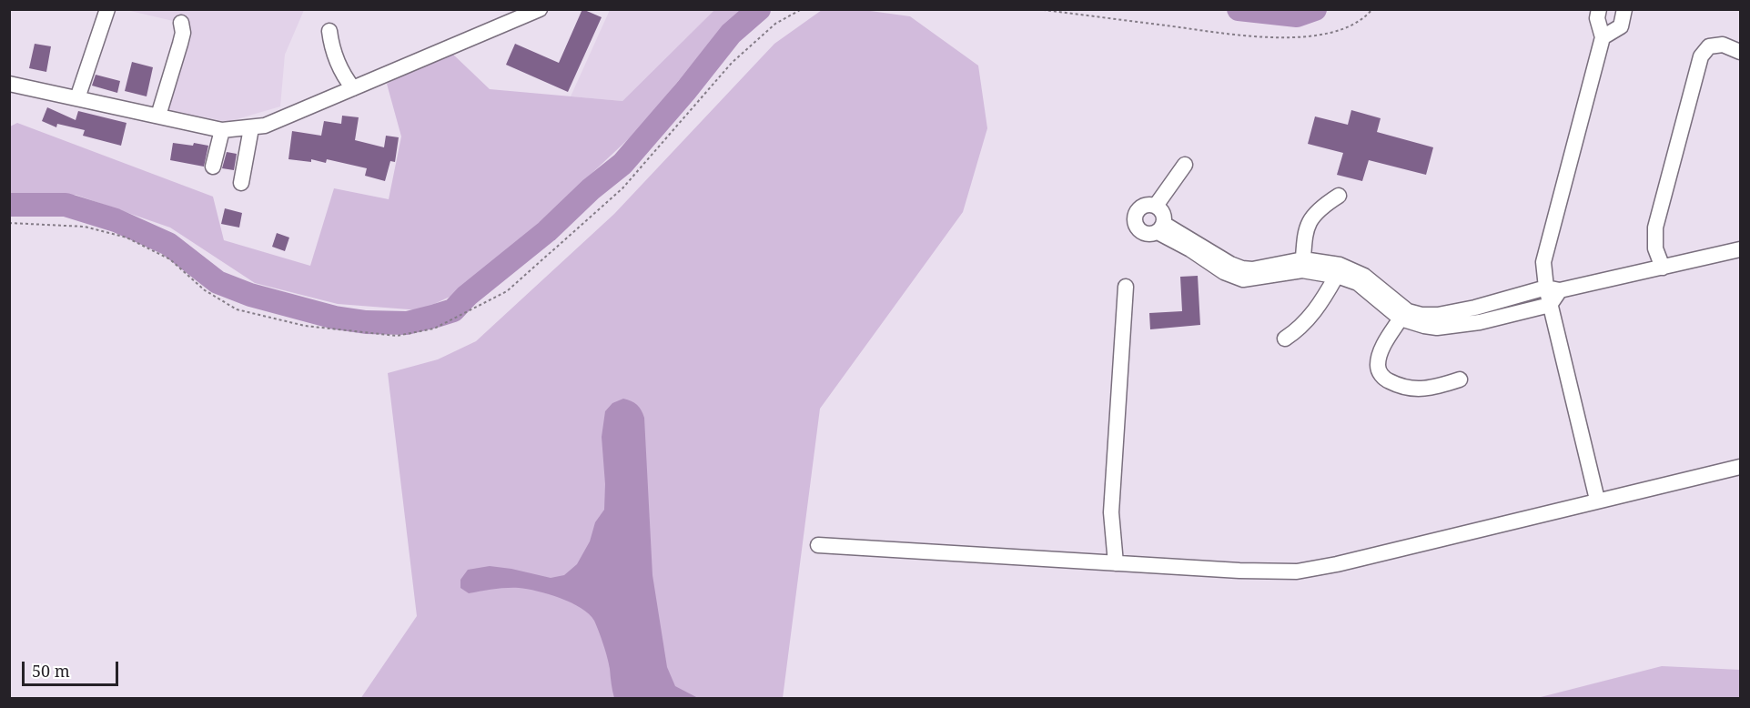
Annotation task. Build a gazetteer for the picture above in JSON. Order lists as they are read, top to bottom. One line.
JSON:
{"scale_bar":"50 m"}
